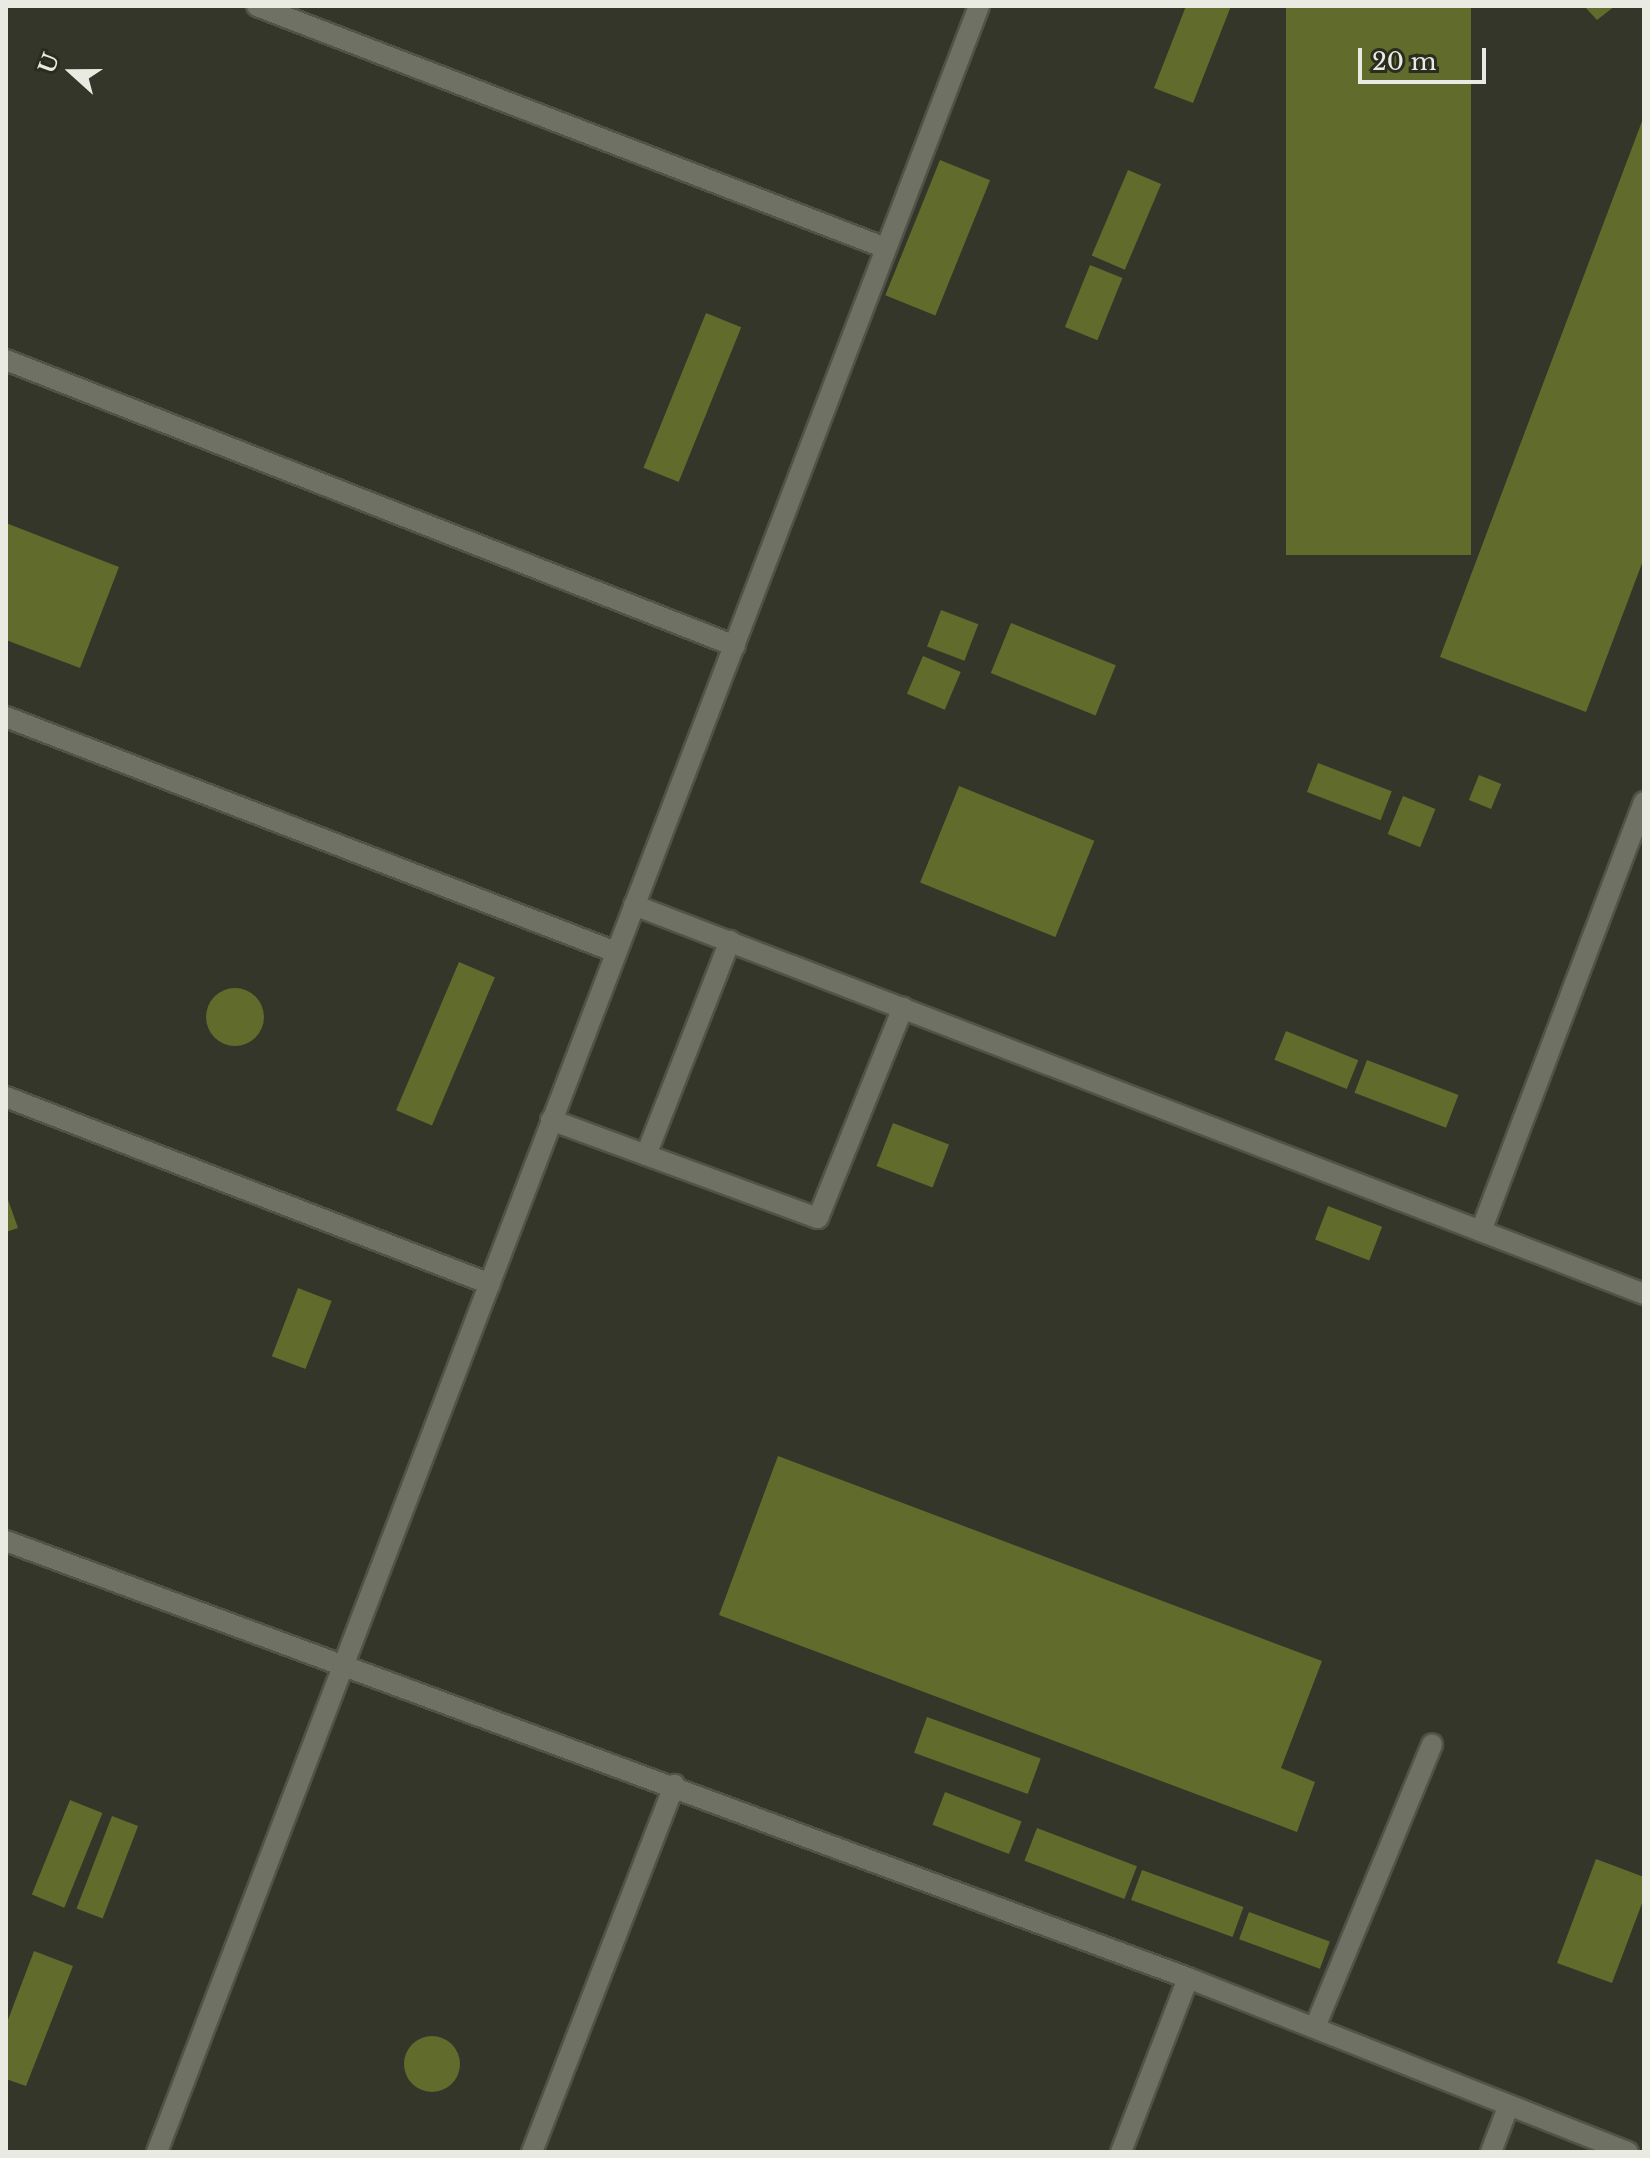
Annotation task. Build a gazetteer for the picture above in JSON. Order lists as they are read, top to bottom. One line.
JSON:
{"scale_bar":"20 m","north":"left"}
